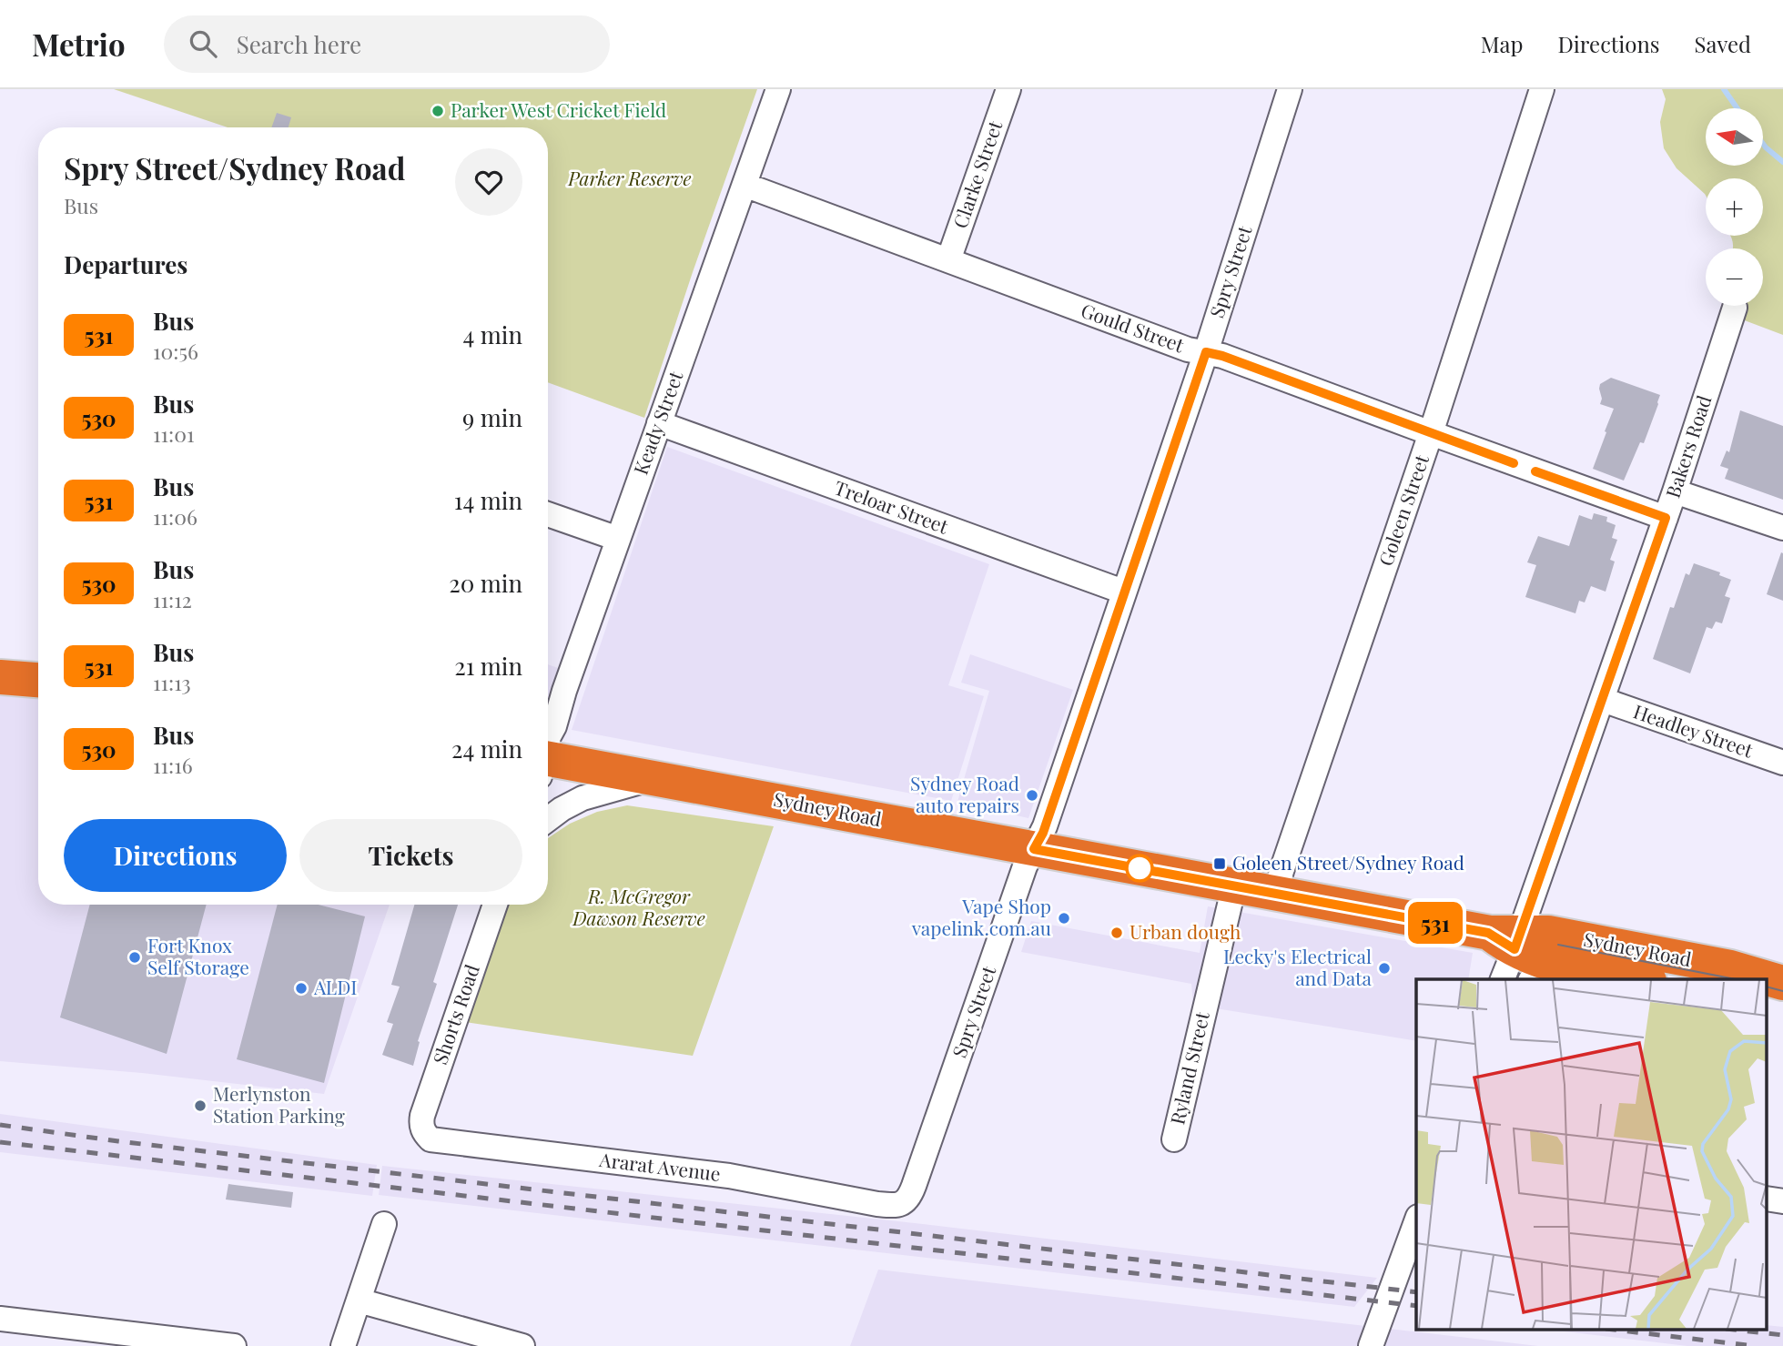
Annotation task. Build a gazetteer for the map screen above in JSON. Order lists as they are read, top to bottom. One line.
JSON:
{"streets":{"highway":["Sydney Road"],"street":["Clarke Street","Spry Street","Gould Street","Keady Street","Bakers Road","Treloar Street","Goleen Street","Headley Street","Shorts Road","Ryland Street","Ararat Avenue"]},"crossings":[["Clarke Street","Gould Street"],["Spry Street","Gould Street"],["Spry Street","Treloar Street"],["Spry Street","Sydney Road"],["Spry Street","Ararat Avenue"],["Gould Street","Keady Street"],["Gould Street","Bakers Road"],["Gould Street","Goleen Street"],["Keady Street","Treloar Street"],["Bakers Road","Headley Street"],["Bakers Road","Sydney Road"],["Goleen Street","Sydney Road"],["Sydney Road","Ryland Street"],["Shorts Road","Ararat Avenue"]],"parks":["Parker Reserve","R. McGregor Dawson Reserve"],"places":{"other":["Parker West Cricket Field","Sydney Road auto repairs","Vape Shop vapelink.com.au","Urban dough","Fort Knox Self Storage","Lecky's Electrical and Data","ALDI","Merlynston Station Parking"],"transit":["Goleen Street/Sydney Road"]},"lines":["bus line 531"],"north":"left","page":{"header":"Metrio","search":"Search here","nav":["Map","Directions","Saved"],"on_map":"531","map_buttons":["+","−"],"heading":[["Spry Street/Sydney Road","Bus"],"Departures"],"list":[{"mark":"531","name":"Bus","note":"10:56","value":"4 min"},{"mark":"530","name":"Bus","note":"11:01","value":"9 min"},{"mark":"531","name":"Bus","note":"11:06","value":"14 min"},{"mark":"530","name":"Bus","note":"11:12","value":"20 min"},{"mark":"531","name":"Bus","note":"11:13","value":"21 min"},{"mark":"530","name":"Bus","note":"11:16","value":"24 min"}],"buttons":["Directions","Tickets"]}}
